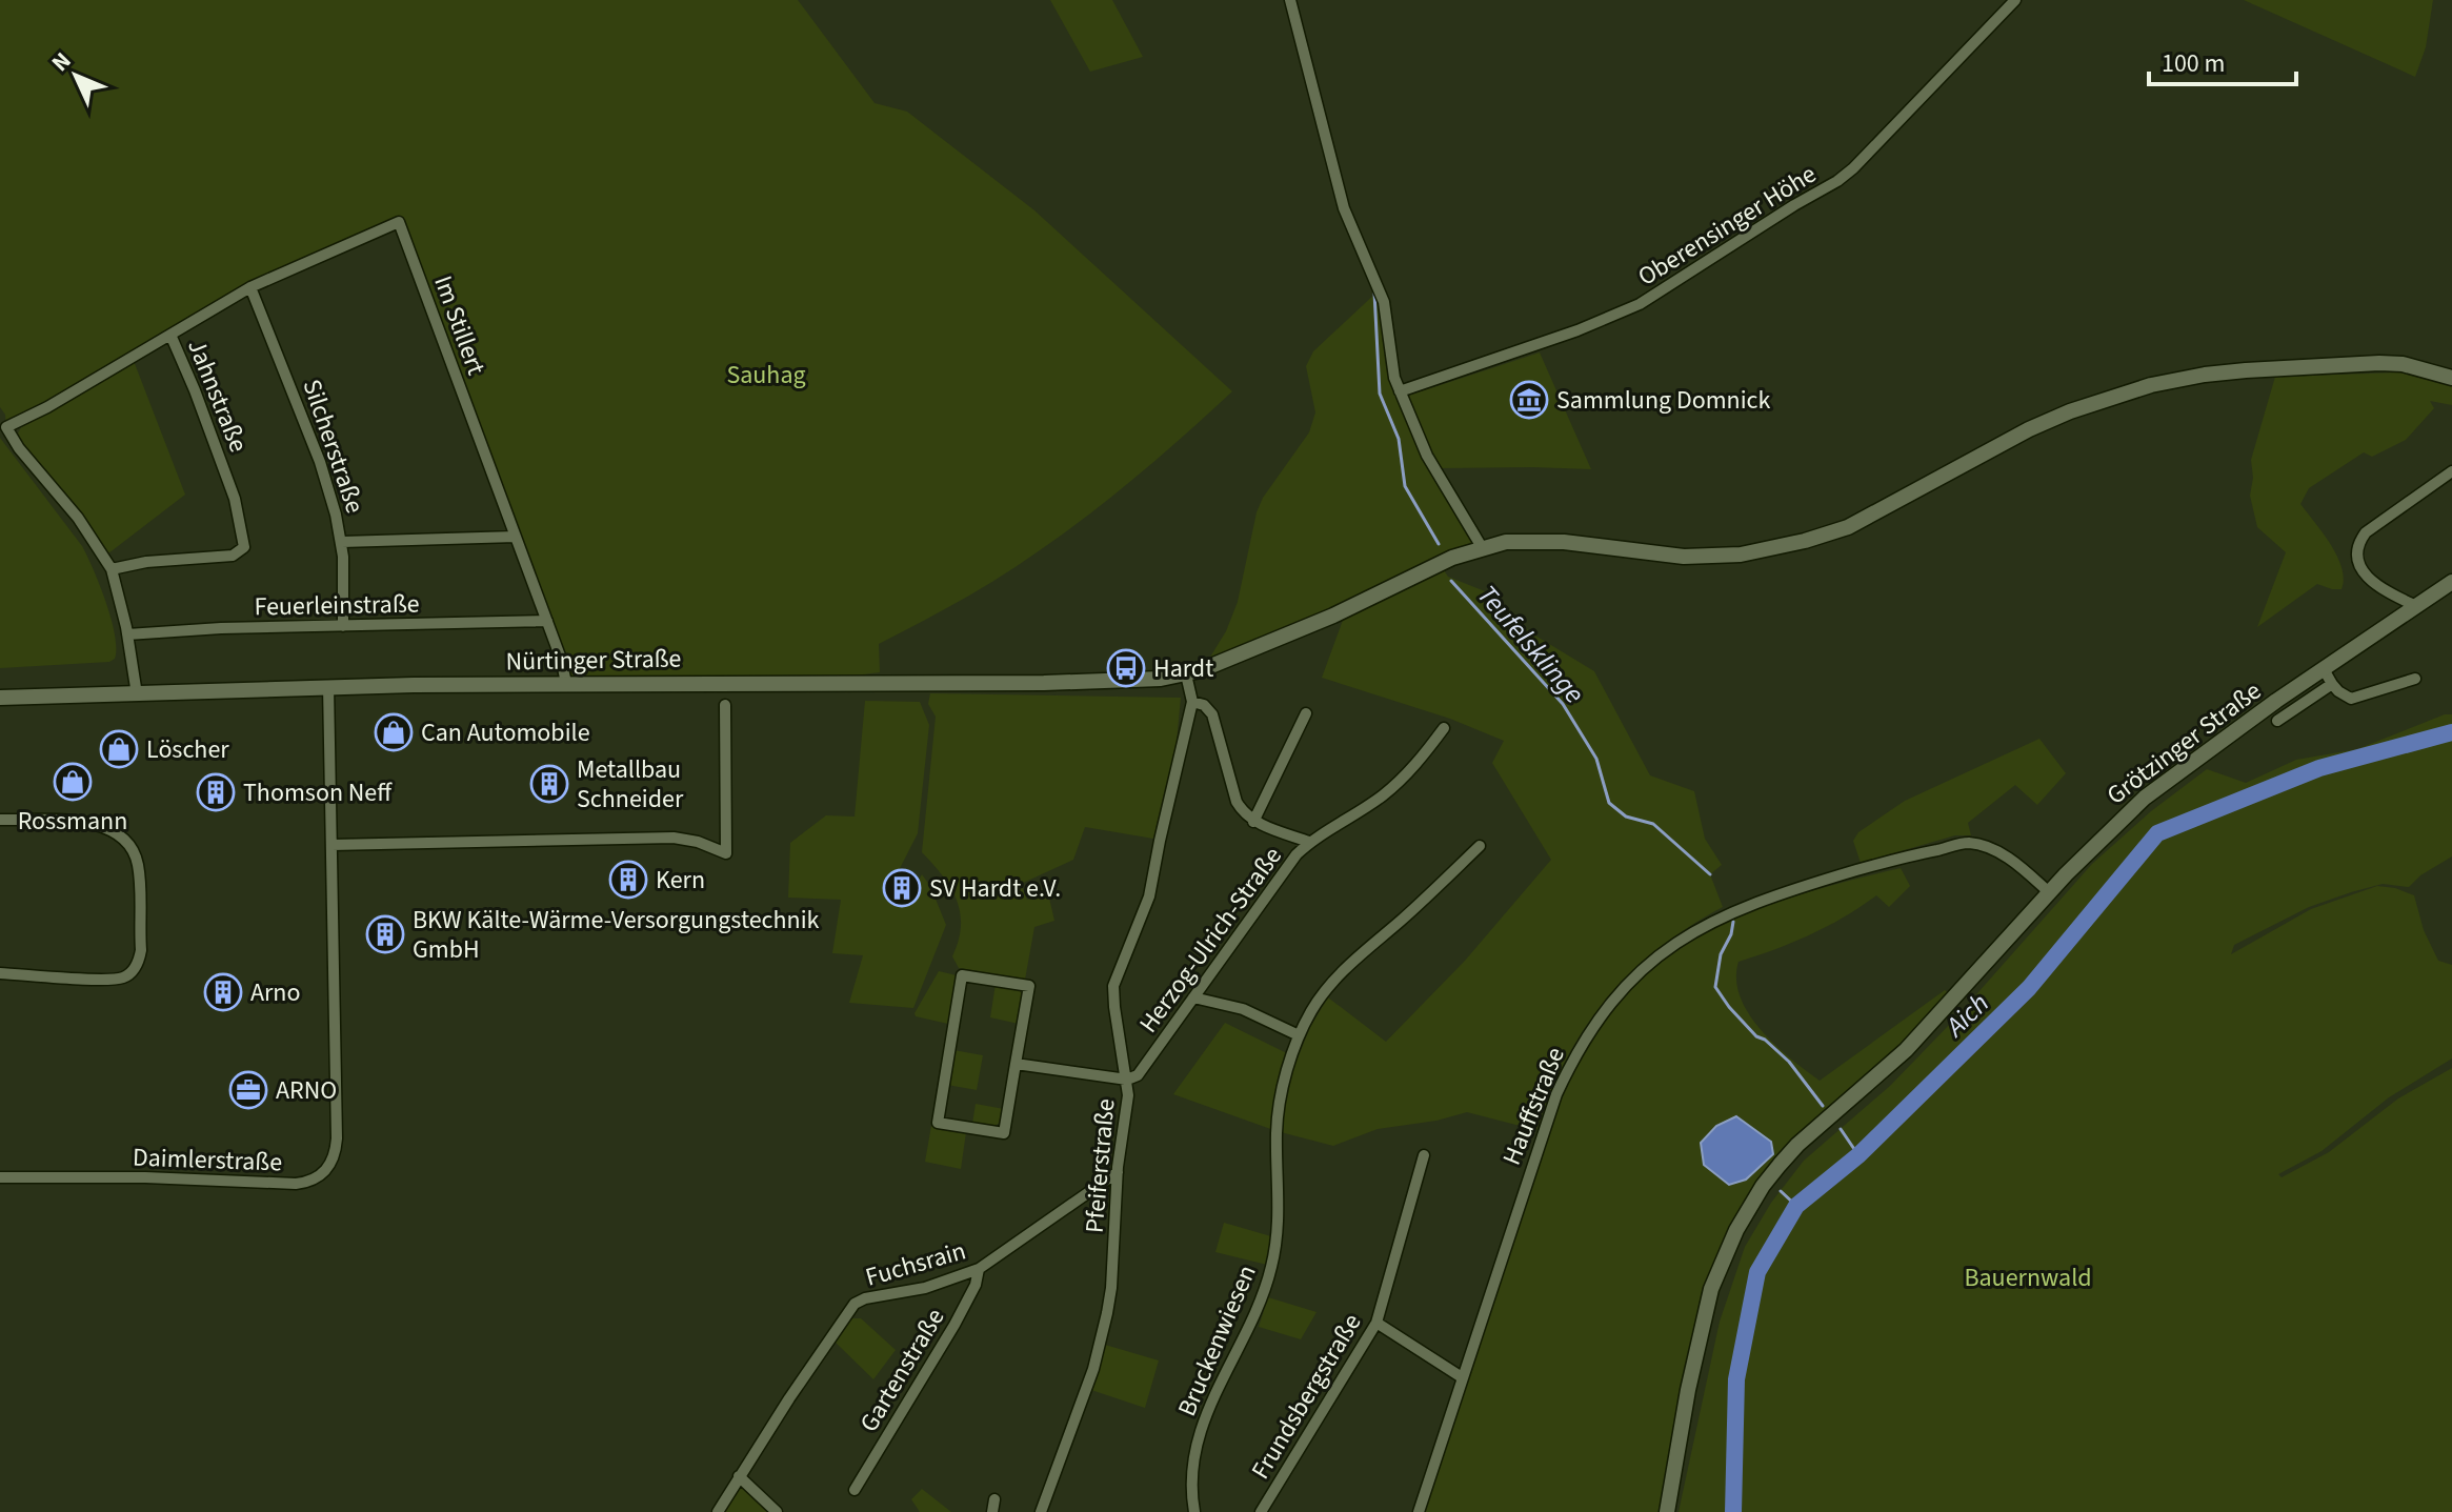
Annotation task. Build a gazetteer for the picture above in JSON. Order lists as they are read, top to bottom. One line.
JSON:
{"streets":{"main road":["Nürtinger Straße","Grötzinger Straße"],"street":["Oberensinger Höhe","Im Stillert","Jahnstraße","Silcherstraße","Feuerleinstraße","Herzog-Ulrich-Straße","Hauffstraße","Daimlerstraße","Pfeiferstraße","Fuchsrain","Bruckenwiesen","Gartenstraße","Frundsbergstraße"]},"crossings":[["Im Stillert","Jahnstraße"],["Im Stillert","Silcherstraße"],["Im Stillert","Feuerleinstraße"],["Im Stillert","Nürtinger Straße"],["Jahnstraße","Feuerleinstraße"],["Jahnstraße","Nürtinger Straße"],["Silcherstraße","Feuerleinstraße"],["Nürtinger Straße","Daimlerstraße"],["Nürtinger Straße","Pfeiferstraße"],["Grötzinger Straße","Hauffstraße"],["Herzog-Ulrich-Straße","Pfeiferstraße"],["Pfeiferstraße","Fuchsrain"],["Fuchsrain","Gartenstraße"]],"water":["Teufelsklinge","Aich"],"parks":["Sauhag","Bauernwald"],"places":{"museum":["Sammlung Domnick"],"bus stop":["Hardt"],"shop":["Can Automobile","Löscher","Rossmann"],"building":["Metallbau Schneider","Thomson Neff","Kern","SV Hardt e.V.","BKW Kälte-Wärme-Versorgungstechnik GmbH","Arno"],"office":["ARNO"]},"scale_bar":"100 m","north":"top left"}
